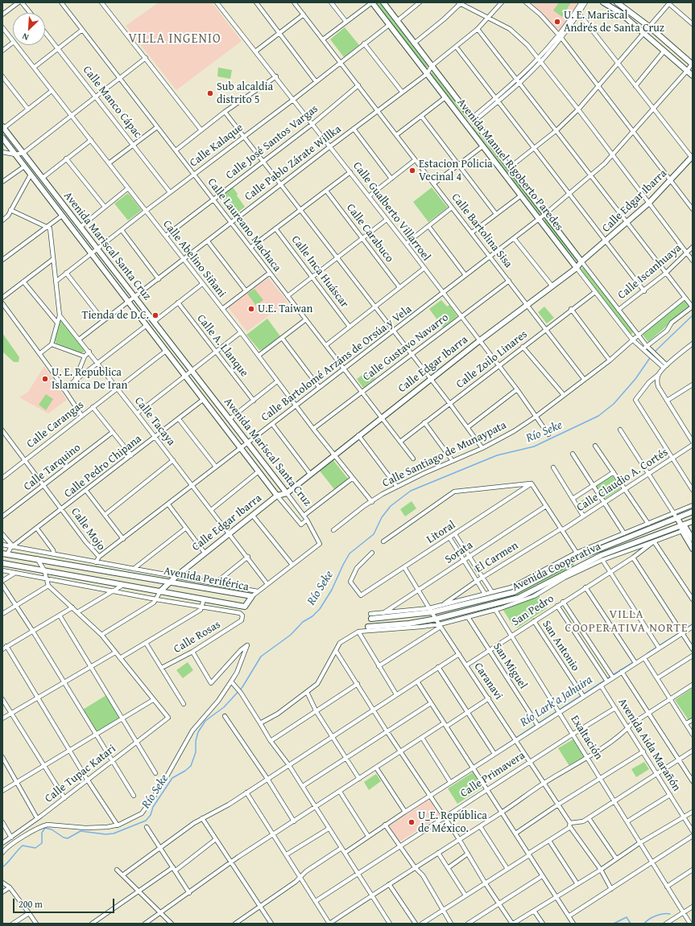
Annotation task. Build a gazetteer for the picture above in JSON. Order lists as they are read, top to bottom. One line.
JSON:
{"streets":{"street":["Calle Manco Cápac","Calle José Santos Vargas","Calle Kalaque","Calle Pablo Zárate Willka","Avenida Manuel Rigoberto Paredes","Calle Edgar Ibarra","Calle Gualberto Villarroel","Calle Laureano Machaca","Calle Bartolina Sisa","Calle Carabuco","Avenida Mariscal Santa Cruz","Calle Abelino Siñani","Calle Inca Huáscar","Calle Iscanhuaya","Calle A. Llanque","Calle Gustavo Navarro","Calle Zoilo Linares","Calle Bartolomé Arzáns de Orsúa y Vela","Calle Tacaya","Calle Carangas","Calle Santiago de Munaypata","Calle Pedro Chipana","Calle Tarquino","Calle Claudio A. Cortés","Calle Mojo","Litoral","Sorata","El Carmen","Avenida Cooperativa","Avenida Periférica","San Pedro","Calle Rosas","San Antonio","San Miguel","Caranavi","Exaltación","Avenida Aida Marañón","Calle Tupac Katari","Calle Primavera"]},"crossings":[["Calle Manco Cápac","Calle Kalaque"],["Calle José Santos Vargas","Calle Gualberto Villarroel"],["Calle José Santos Vargas","Calle Laureano Machaca"],["Calle José Santos Vargas","Calle Bartolina Sisa"],["Calle José Santos Vargas","Calle Abelino Siñani"],["Calle Kalaque","Avenida Manuel Rigoberto Paredes"],["Calle Kalaque","Calle Gualberto Villarroel"],["Calle Kalaque","Calle Laureano Machaca"],["Calle Kalaque","Calle Bartolina Sisa"],["Calle Kalaque","Avenida Mariscal Santa Cruz"],["Calle Kalaque","Calle Abelino Siñani"],["Calle Pablo Zárate Willka","Avenida Manuel Rigoberto Paredes"],["Calle Pablo Zárate Willka","Calle Gualberto Villarroel"],["Calle Pablo Zárate Willka","Calle Laureano Machaca"],["Calle Pablo Zárate Willka","Calle Bartolina Sisa"],["Calle Pablo Zárate Willka","Avenida Mariscal Santa Cruz"],["Calle Pablo Zárate Willka","Calle Abelino Siñani"],["Calle Pablo Zárate Willka","Calle Tacaya"],["Avenida Manuel Rigoberto Paredes","Calle Edgar Ibarra"],["Avenida Manuel Rigoberto Paredes","Calle Iscanhuaya"],["Avenida Manuel Rigoberto Paredes","Calle Zoilo Linares"],["Avenida Manuel Rigoberto Paredes","Calle Bartolomé Arzáns de Orsúa y Vela"],["Avenida Manuel Rigoberto Paredes","Calle Santiago de Munaypata"],["Calle Edgar Ibarra","Calle Gualberto Villarroel"],["Calle Edgar Ibarra","Calle Laureano Machaca"],["Calle Edgar Ibarra","Calle Bartolina Sisa"],["Calle Edgar Ibarra","Avenida Mariscal Santa Cruz"],["Calle Edgar Ibarra","Calle Abelino Siñani"],["Calle Edgar Ibarra","Calle Tacaya"],["Calle Edgar Ibarra","Avenida Periférica"],["Calle Gualberto Villarroel","Calle Gustavo Navarro"],["Calle Gualberto Villarroel","Calle Zoilo Linares"],["Calle Gualberto Villarroel","Calle Bartolomé Arzáns de Orsúa y Vela"],["Calle Gualberto Villarroel","Calle Santiago de Munaypata"],["Calle Laureano Machaca","Calle Gustavo Navarro"],["Calle Laureano Machaca","Calle Zoilo Linares"],["Calle Laureano Machaca","Calle Bartolomé Arzáns de Orsúa y Vela"],["Calle Bartolina Sisa","Calle Gustavo Navarro"],["Calle Bartolina Sisa","Calle Zoilo Linares"],["Calle Bartolina Sisa","Calle Bartolomé Arzáns de Orsúa y Vela"],["Calle Bartolina Sisa","Calle Santiago de Munaypata"],["Avenida Mariscal Santa Cruz","Calle Bartolomé Arzáns de Orsúa y Vela"],["Avenida Mariscal Santa Cruz","Calle Carangas"],["Avenida Mariscal Santa Cruz","Calle Pedro Chipana"],["Calle Abelino Siñani","Calle Gustavo Navarro"],["Calle Abelino Siñani","Calle Bartolomé Arzáns de Orsúa y Vela"],["Calle Abelino Siñani","Calle Santiago de Munaypata"],["Calle Bartolomé Arzáns de Orsúa y Vela","Calle Tacaya"],["Calle Bartolomé Arzáns de Orsúa y Vela","Calle Mojo"],["Calle Tacaya","Calle Carangas"],["Calle Tacaya","Calle Pedro Chipana"],["Calle Carangas","Calle Mojo"],["Calle Pedro Chipana","Calle Mojo"],["Calle Pedro Chipana","Avenida Periférica"],["Calle Tarquino","Calle Mojo"],["Calle Claudio A. Cortés","El Carmen"],["Litoral","Caranavi"],["Sorata","Caranavi"],["Avenida Cooperativa","Caranavi"],["San Pedro","San Antonio"],["San Pedro","San Miguel"],["San Pedro","Caranavi"],["San Pedro","Exaltación"],["Caranavi","Calle Primavera"],["Exaltación","Calle Primavera"],["Avenida Aida Marañón","Calle Primavera"]],"districts":["VILLA INGENIO","VILLA COOPERATIVA NORTE"],"water":["Río Seke","Río Lark’a Jahuira"],"places":["U. E. Mariscal Andrés de Santa Cruz","Sub alcaldia distrito 5","Estacion Policia Vecinal 4","U.E. Taiwan","Tienda de D.C.","U. E. Republica Islamica De Iran","U_E. República de México."],"scale_bar":"200 m","north":"bottom left"}
